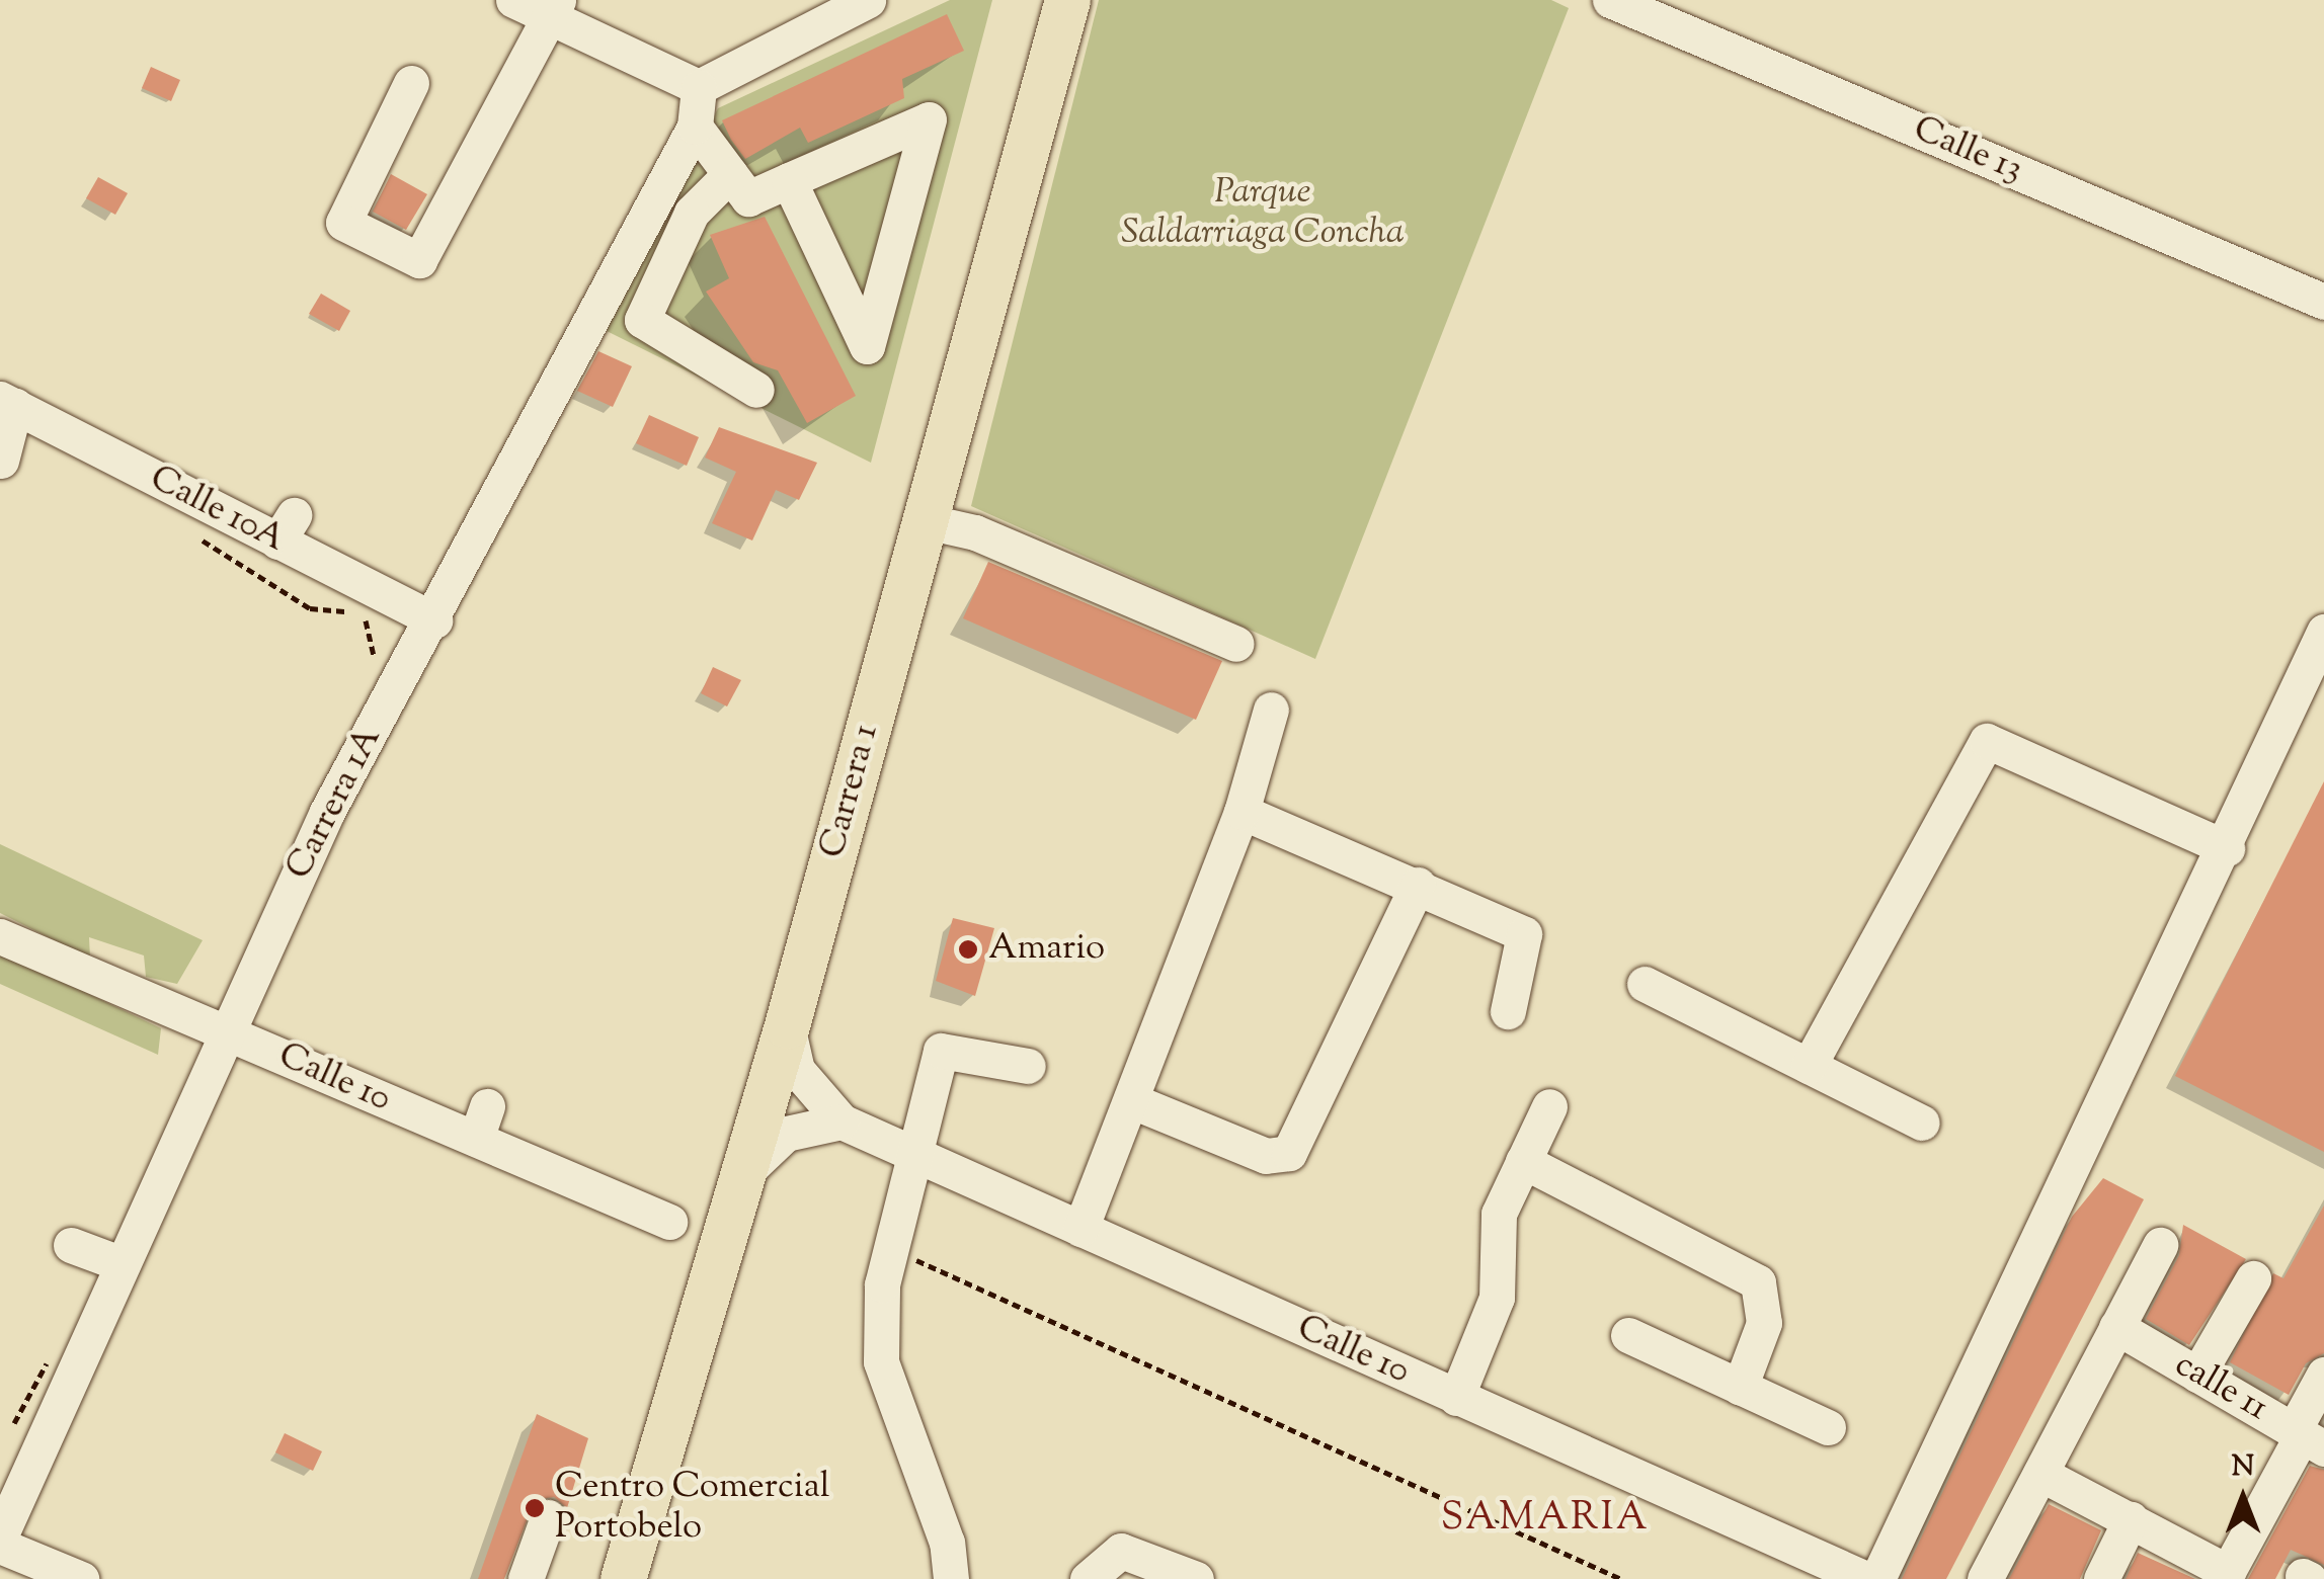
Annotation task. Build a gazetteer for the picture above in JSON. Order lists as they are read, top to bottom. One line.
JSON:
{"streets":{"main road":["Carrera 1"],"street":["Calle 13","Calle 10A","Carrera 1A","Calle 10","calle 11"]},"crossings":[["Calle 10A","Carrera 1A"],["Carrera 1A","Calle 10"]],"districts":["SAMARIA"],"parks":["Parque Saldarriaga Concha"],"places":["Amario","Centro Comercial Portobelo"],"north":"top"}
